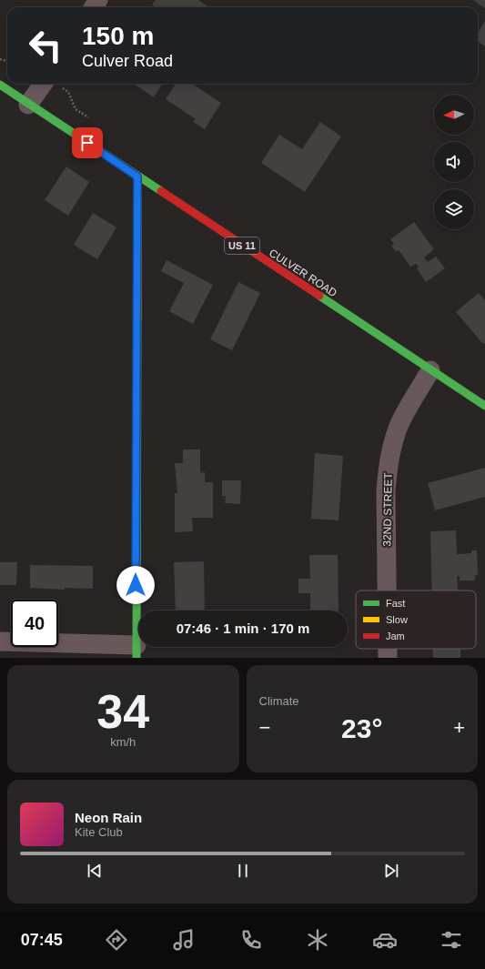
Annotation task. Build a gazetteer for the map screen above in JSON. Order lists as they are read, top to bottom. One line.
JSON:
{"streets":{"main road":["US 11","CULVER ROAD"],"street":["32ND STREET"]},"crossings":[["CULVER ROAD","32ND STREET"]],"legend":["Fast","Slow","Jam"],"north":"left","page":{"turn":["150 m","Culver Road"],"limit":"40","trip":"07:46 · 1 min · 170 m","tile":[["34","km/h"],"Climate"],"heat":["−","23°","+"],"song":["Neon Rain","Kite Club"],"tabs":"07:45"}}
